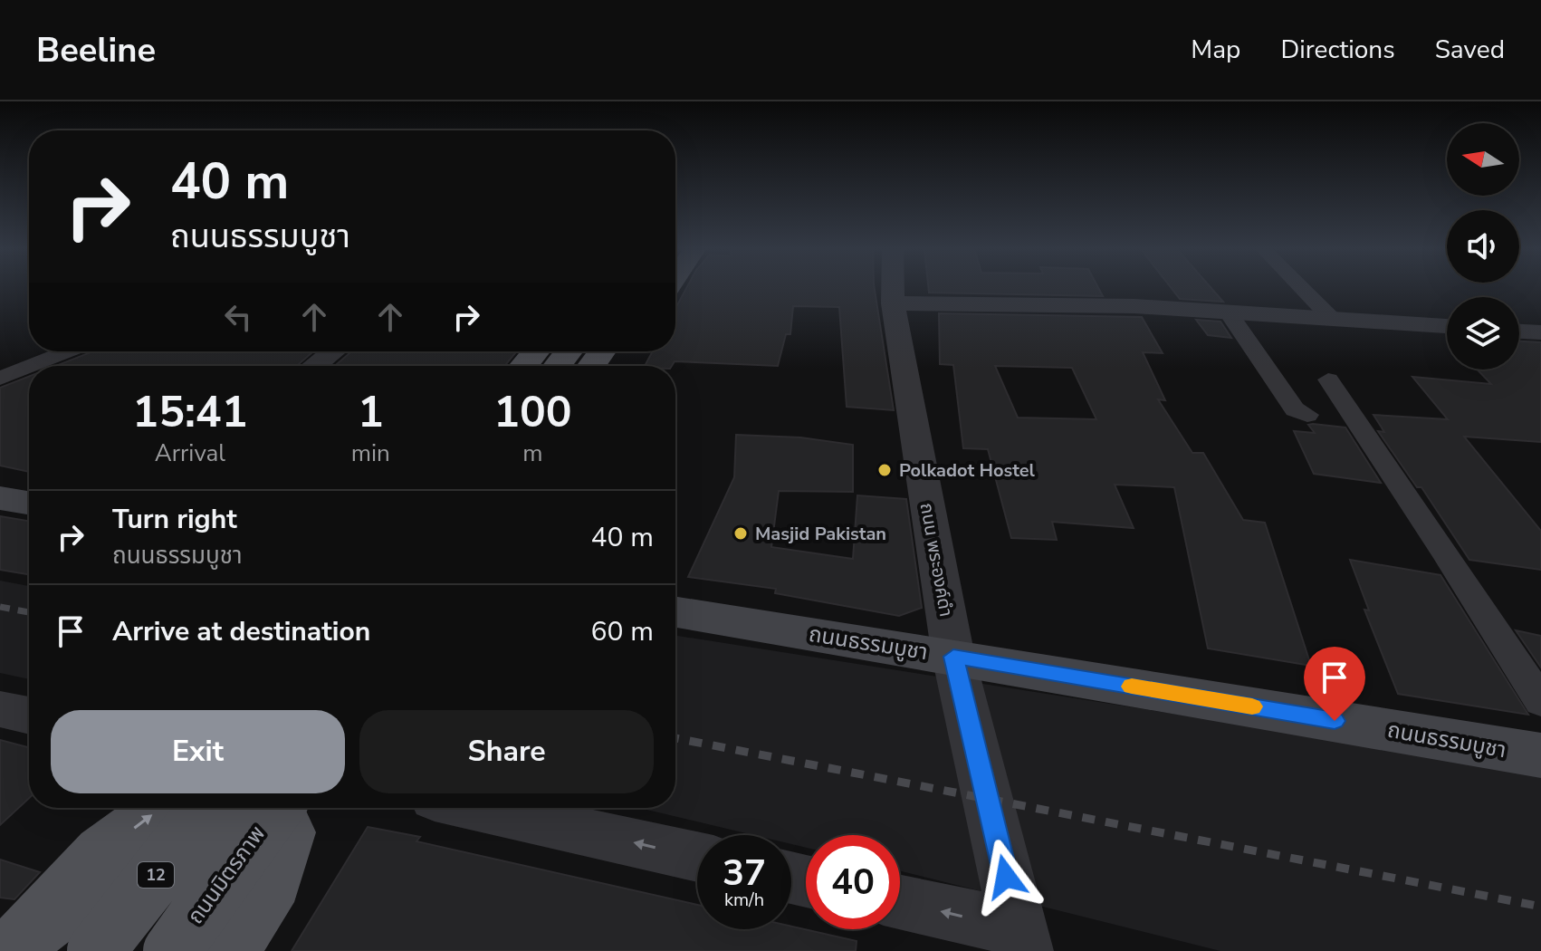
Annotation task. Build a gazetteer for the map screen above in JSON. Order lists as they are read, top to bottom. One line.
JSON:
{"streets":{"main road":["ถนนธรรมบูชา","12","ถนนมิตรภาพ"],"street":["ถนน พระองค์ดำ"]},"crossings":[["ถนน พระองค์ดำ","ถนนธรรมบูชา"]],"places":["Polkadot Hostel","Masjid Pakistan"],"north":"left","page":{"header":"Beeline","nav":["Map","Directions","Saved"],"turn":["40 m","ถนนธรรมบูชา"],"eta":["15:41","Arrival","1","min","100","m"],"list":[{"name":"Turn right","note":"ถนนธรรมบูชา","value":"40 m"},{"name":"Arrive at destination","value":"60 m"}],"buttons":["Exit","Share"],"speed":"37 km/h","limit":"40"}}
